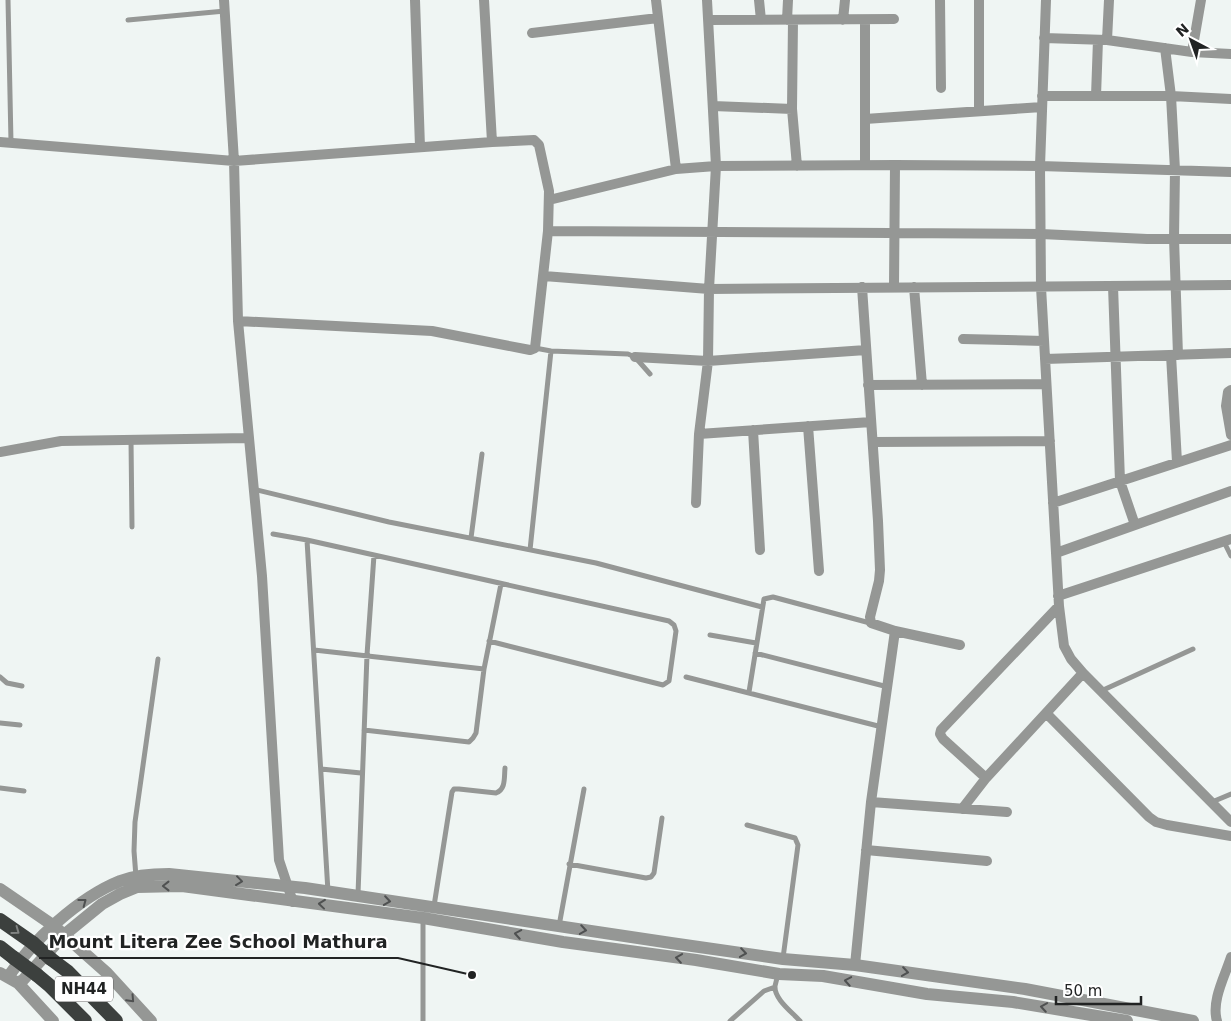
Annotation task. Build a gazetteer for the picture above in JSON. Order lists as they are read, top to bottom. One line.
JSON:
{"streets":{"highway":["NH44"]},"places":["Mount Litera Zee School Mathura"],"scale_bar":"50 m","north":"top left"}
